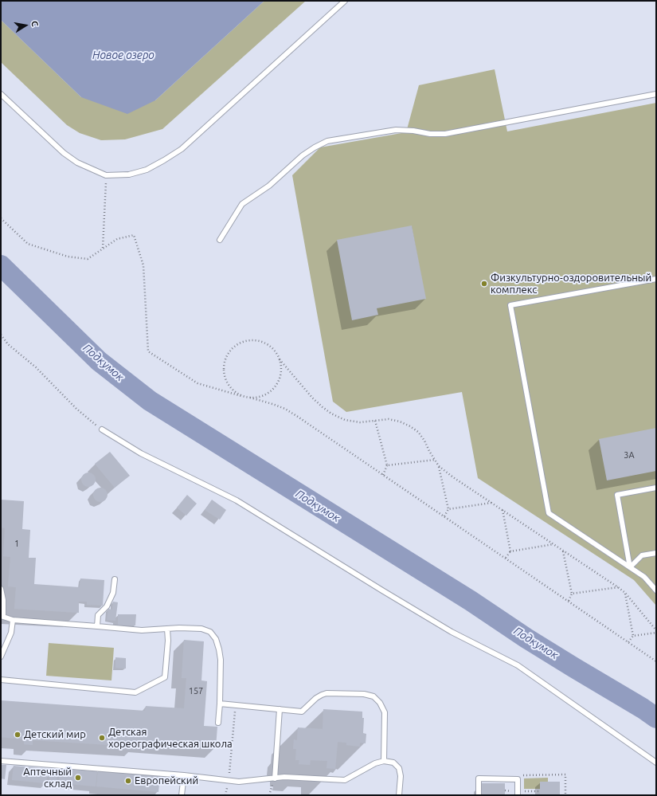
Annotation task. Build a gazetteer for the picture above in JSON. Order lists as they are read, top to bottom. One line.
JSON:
{"water":["Новое озеро","Подкумок"],"places":["Физкультурно-оздоровительный комплекс","Детский мир","Детская хореографическая школа","Аптечный склад","Европейский"],"house_numbers":["3А","1","157"],"north":"right"}
